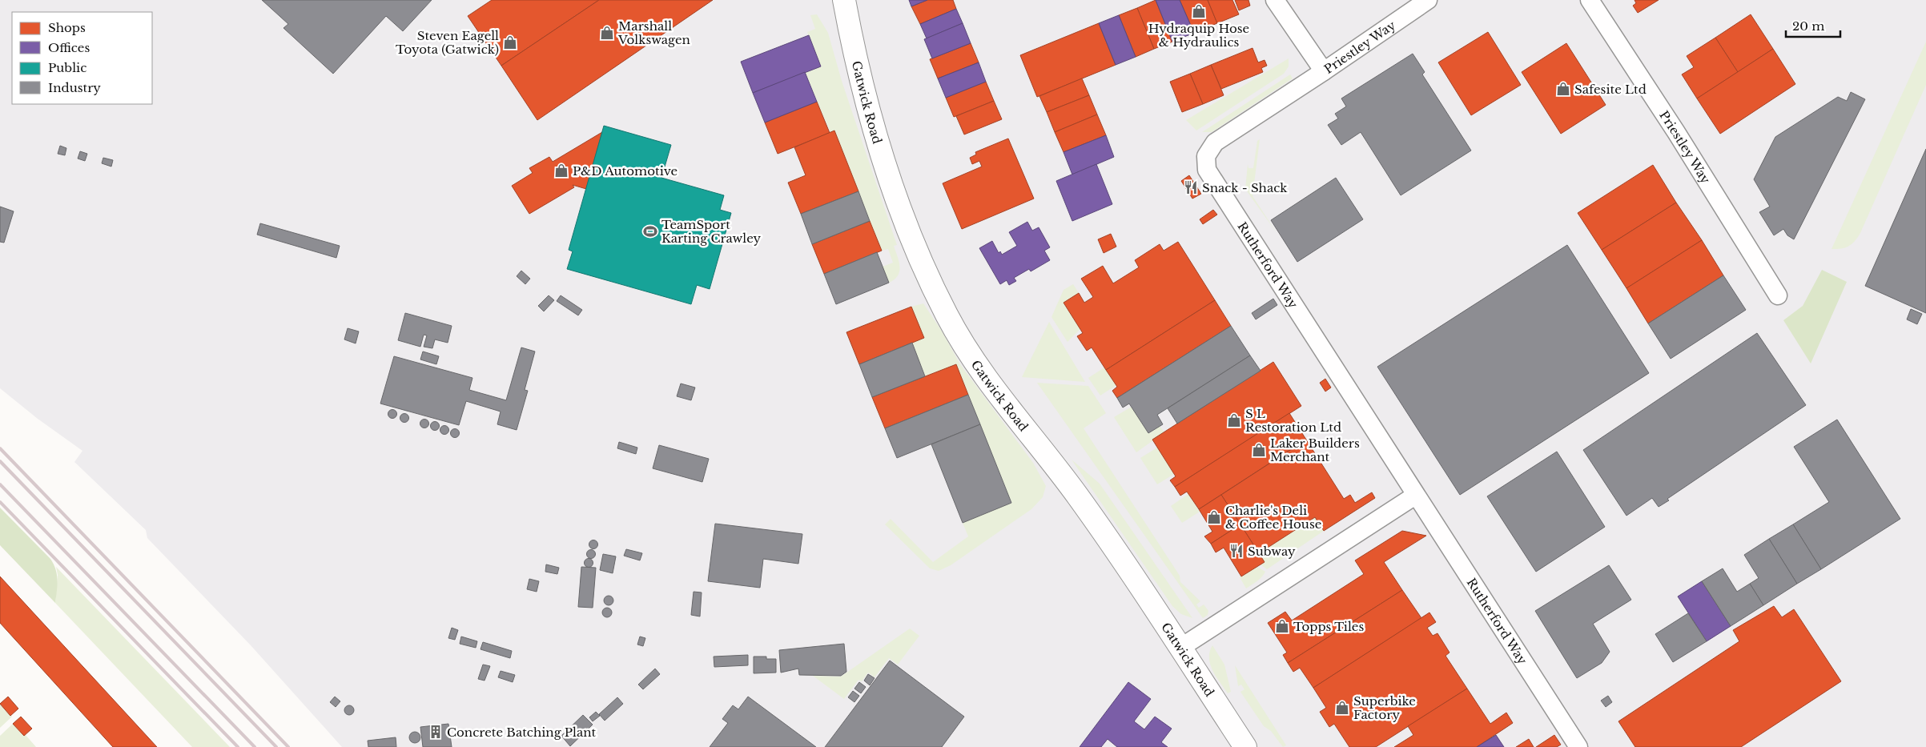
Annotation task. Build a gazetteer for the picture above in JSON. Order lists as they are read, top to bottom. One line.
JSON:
{"streets":{"street":["Priestley Way","Gatwick Road","Rutherford Way"]},"crossings":[["Priestley Way","Rutherford Way"]],"places":{"shop":["Hydraquip Hose & Hydraulics","Marshall Volkswagen","Steven Eagell Toyota (Gatwick)","Safesite Ltd","P&D Automotive","S L Restoration Ltd","Laker Builders Merchant","Charlie's Deli & Coffee House","Topps Tiles","Superbike Factory"],"restaurant":["Snack - Shack","Subway"],"sports":["TeamSport Karting Crawley"],"building":["Concrete Batching Plant"]},"legend":["Shops","Offices","Public","Industry"],"scale_bar":"20 m"}
